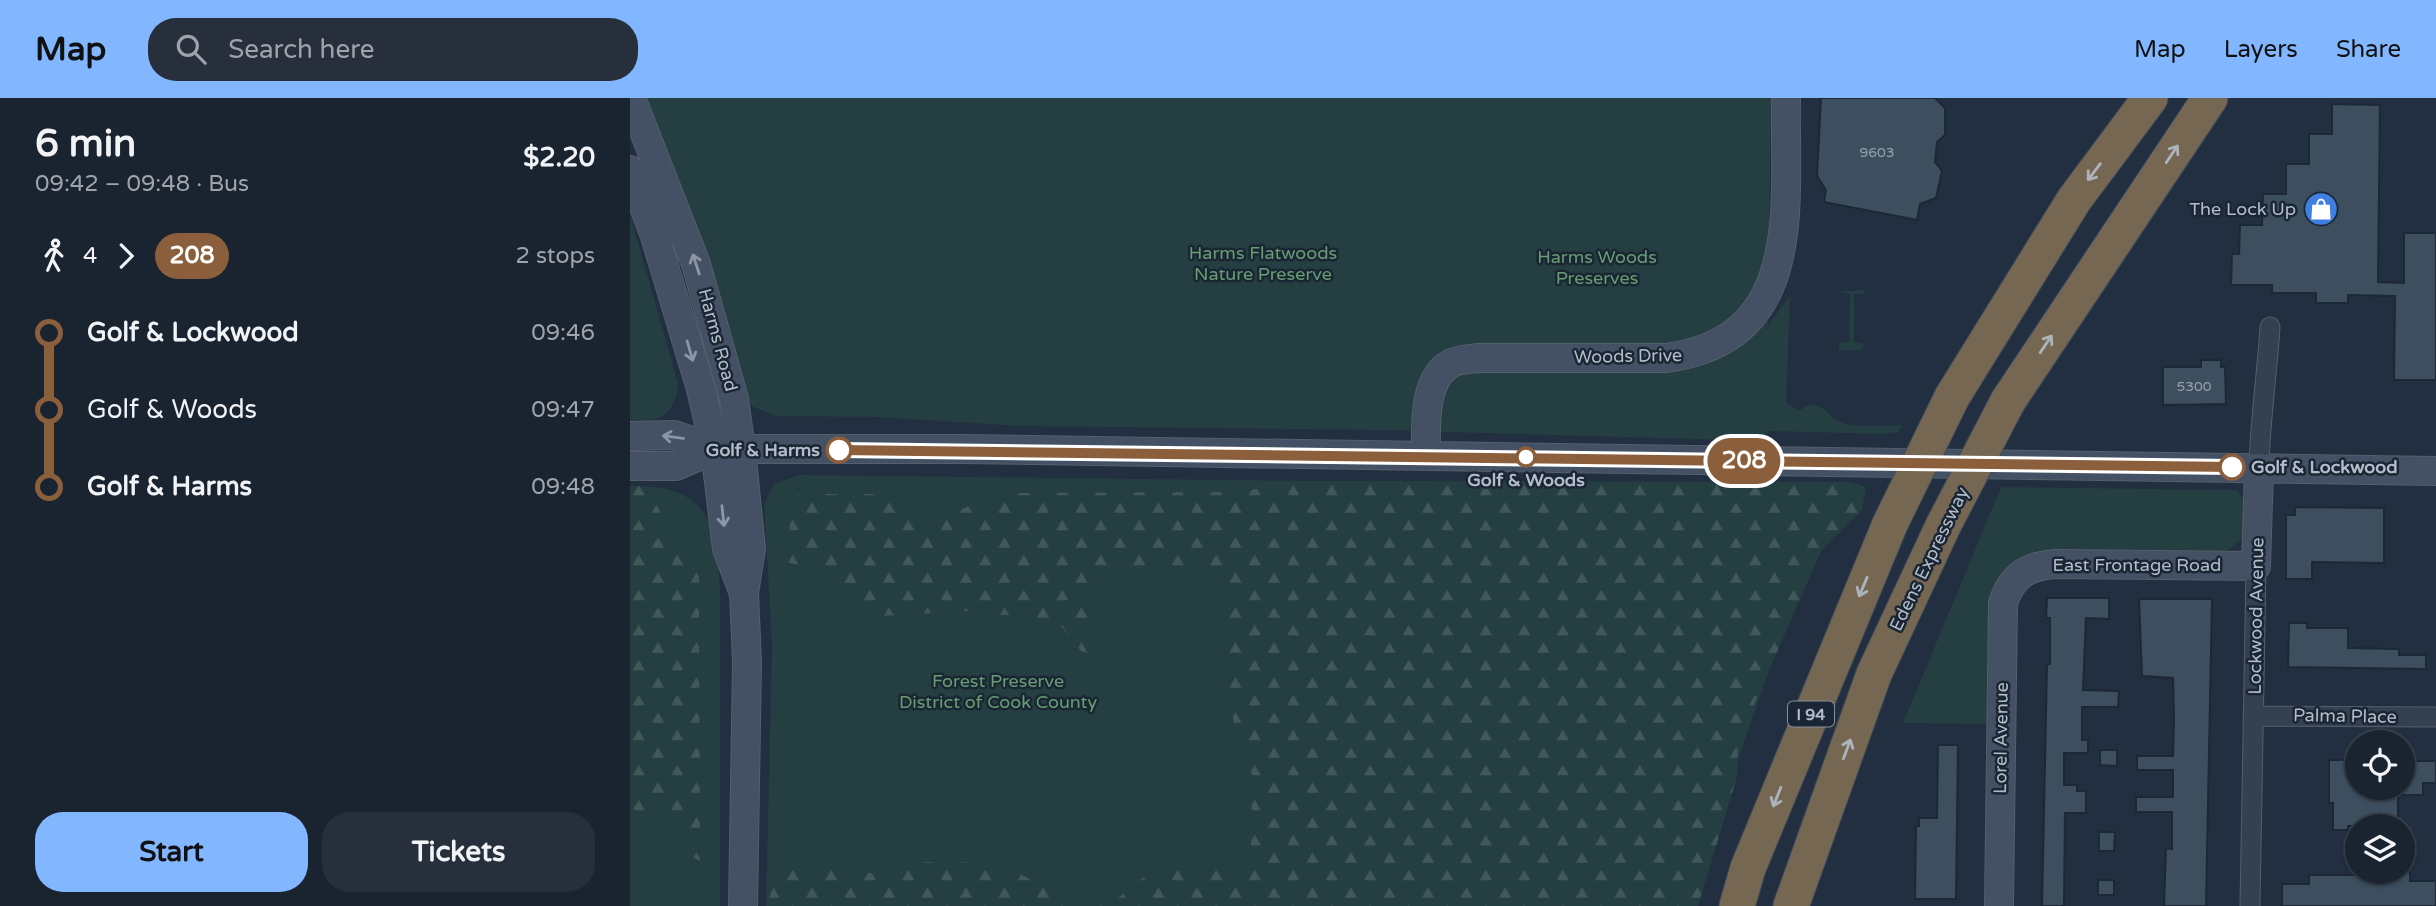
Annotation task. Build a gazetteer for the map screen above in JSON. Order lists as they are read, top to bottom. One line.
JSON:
{"streets":{"highway":["Edens Expressway","I 94"],"main road":["Harms Road","Woods Drive","East Frontage Road","Lockwood Avenue","Lorel Avenue"],"street":["Palma Place"]},"crossings":[["East Frontage Road","Lockwood Avenue"],["East Frontage Road","Lorel Avenue"],["Lockwood Avenue","Palma Place"]],"parks":["Harms Flatwoods Nature Preserve","Harms Woods Preserves","Forest Preserve District of Cook County"],"places":{"shop":["The Lock Up"],"other":["Golf & Harms","Golf & Woods","Golf & Lockwood"]},"lines":["bus line 208"],"house_numbers":["9603","5300"],"page":{"header":"Map","search":"Search here","nav":["Map","Layers","Share"],"heading":["6 min","09:42 – 09:48 · Bus","$2.20"],"on_map":"208","legs":["4","208","2 stops"],"list":[{"name":"Golf & Lockwood","value":"09:46"},{"name":"Golf & Woods","value":"09:47"},{"name":"Golf & Harms","value":"09:48"}],"buttons":["Start","Tickets"]}}
